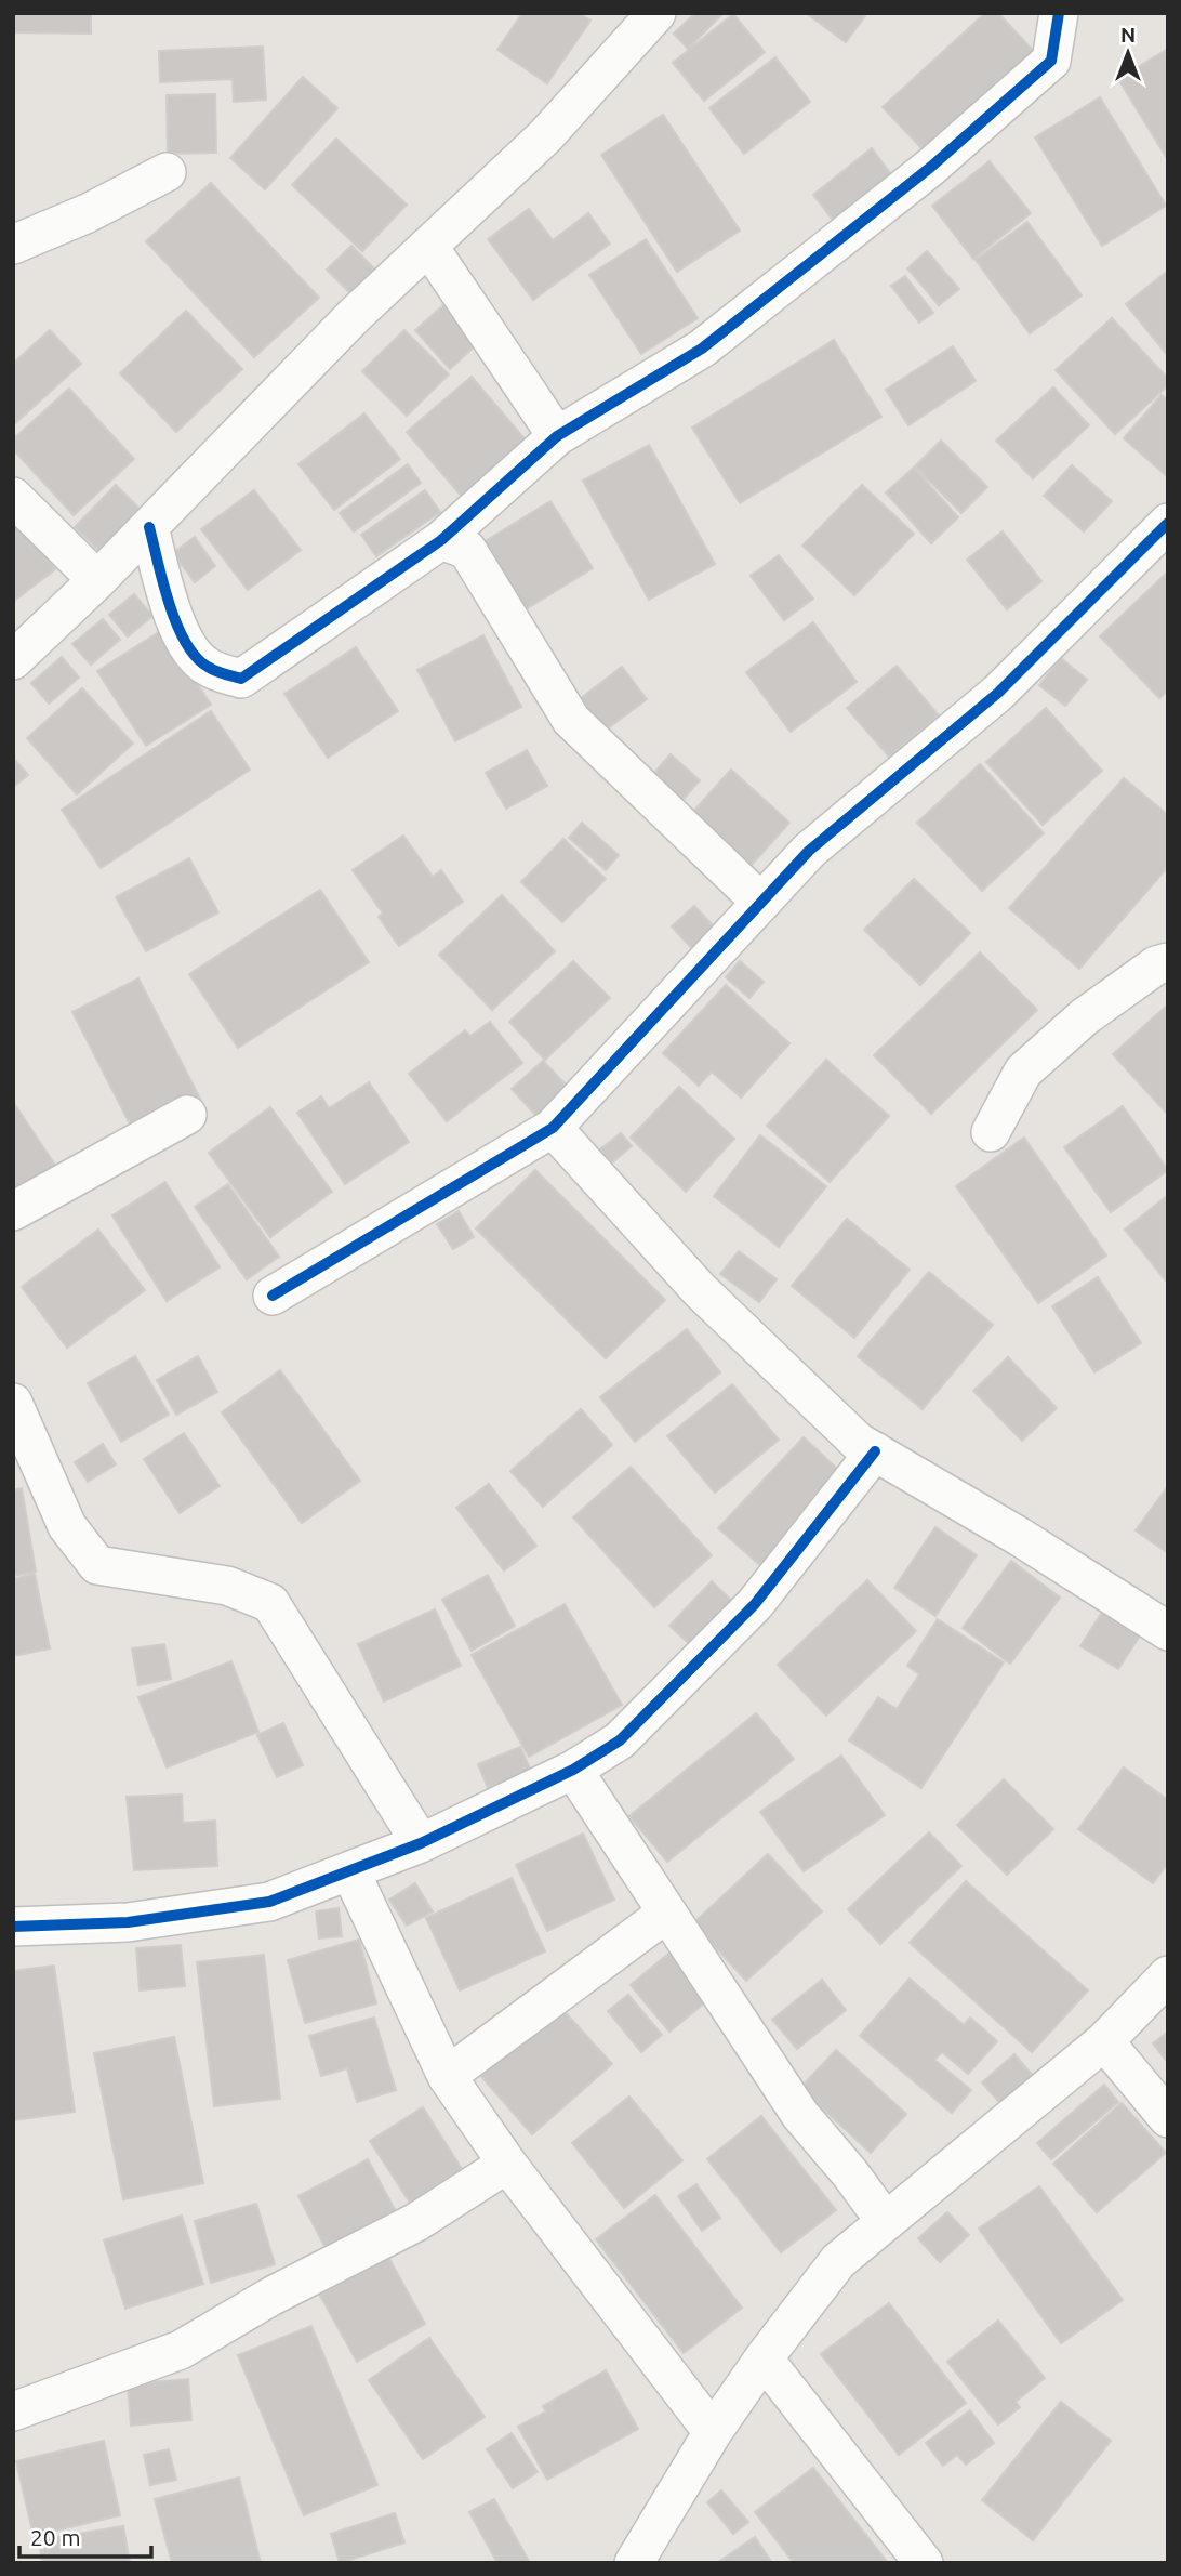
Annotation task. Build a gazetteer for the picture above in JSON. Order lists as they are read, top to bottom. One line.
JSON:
{"scale_bar":"20 m","north":"top"}
